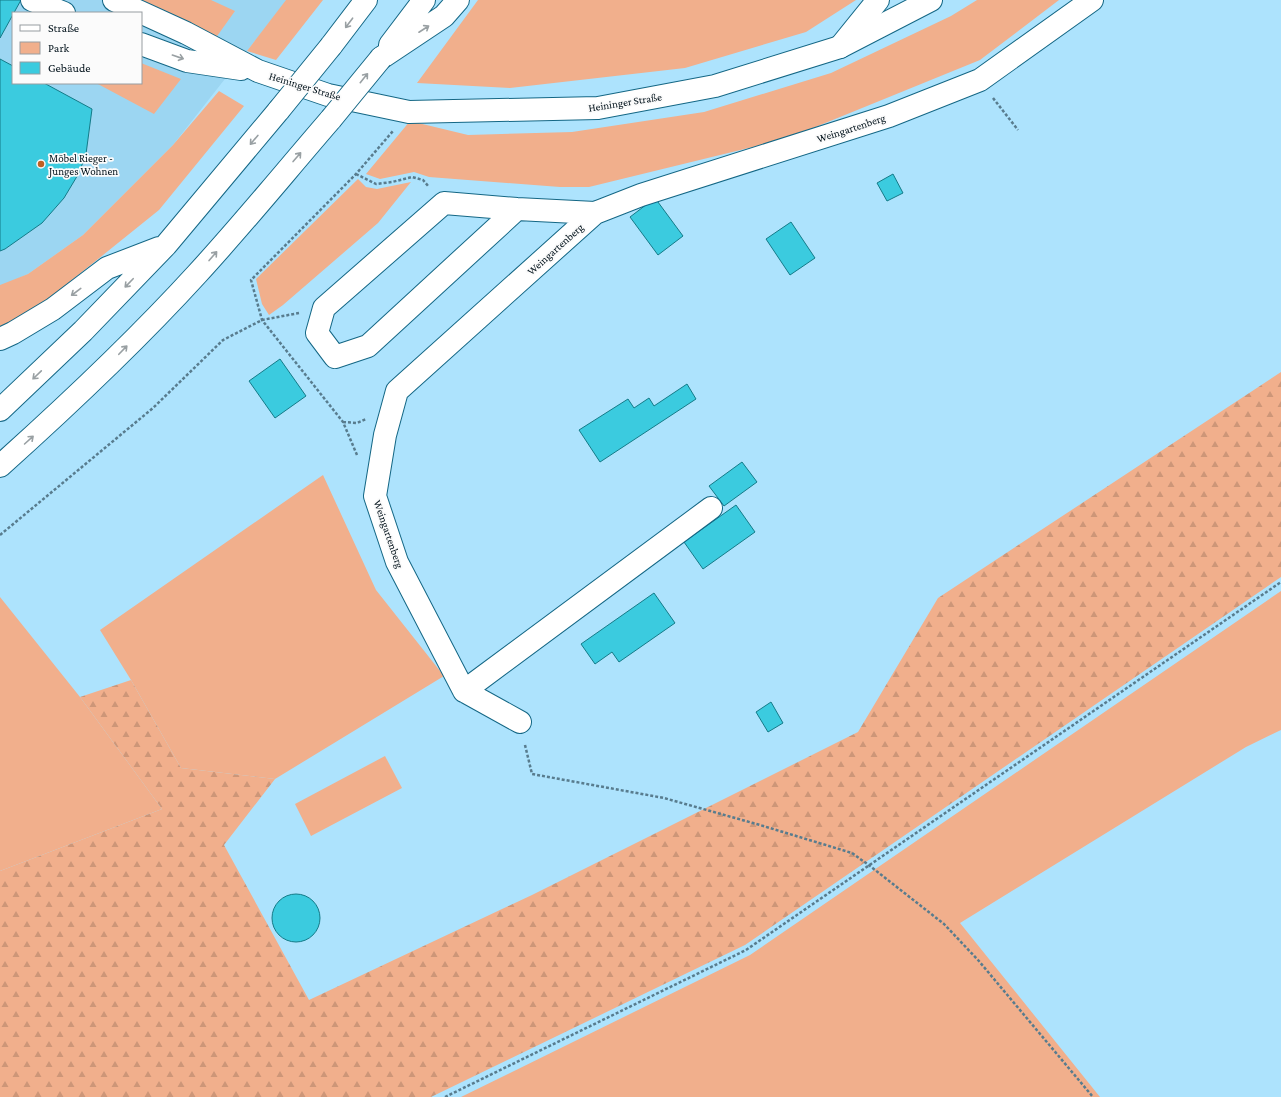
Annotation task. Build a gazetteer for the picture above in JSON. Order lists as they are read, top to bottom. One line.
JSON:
{"streets":{"main road":["Heininger Straße","Weingartenberg"]},"places":["Möbel Rieger - Junges Wohnen"],"legend":["Straße","Park","Gebäude"]}
